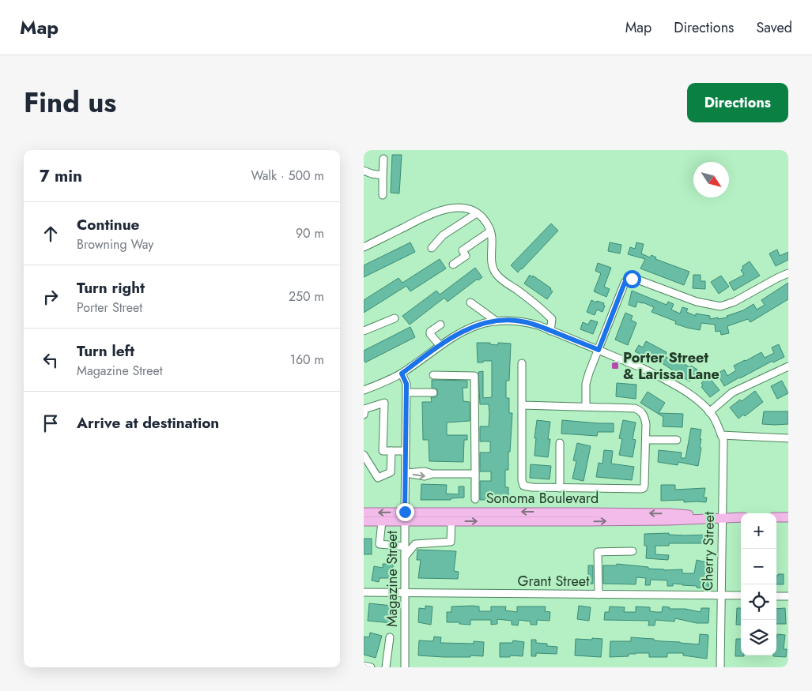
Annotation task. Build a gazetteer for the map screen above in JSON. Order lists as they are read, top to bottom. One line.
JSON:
{"streets":{"main road":["Sonoma Boulevard"],"street":["Cherry Street","Magazine Street","Grant Street"]},"crossings":[["Sonoma Boulevard","Cherry Street"],["Sonoma Boulevard","Magazine Street"],["Cherry Street","Magazine Street"],["Cherry Street","Grant Street"],["Magazine Street","Grant Street"]],"places":{"transit":["Porter Street & Larissa Lane"]},"north":"bottom right","page":{"header":"Map","nav":["Map","Directions","Saved"],"title":"Find us","buttons":"Directions","heading":["7 min","Walk · 500 m"],"list":[["Continue","Browning Way","90 m"],["Turn right","Porter Street","250 m"],["Turn left","Magazine Street","160 m"],"Arrive at destination"],"map_buttons":["+","−"]}}
